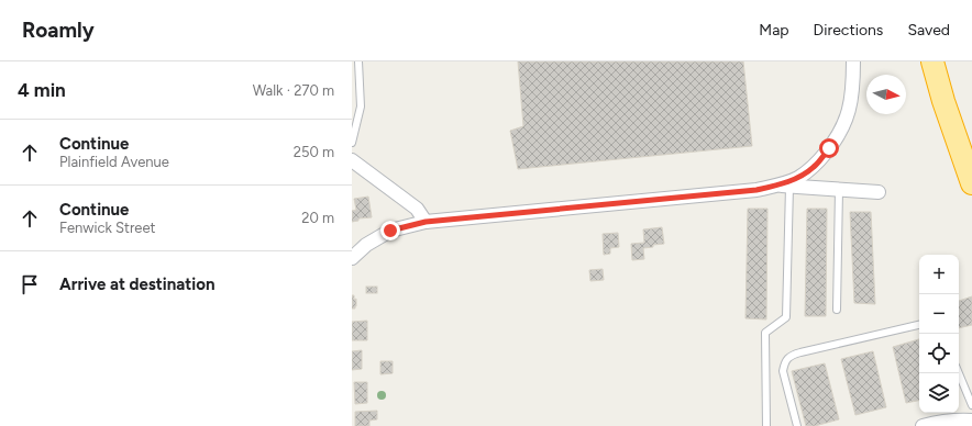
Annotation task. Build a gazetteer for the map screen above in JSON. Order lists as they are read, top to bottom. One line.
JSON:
{"north":"right","page":{"header":"Roamly","nav":["Map","Directions","Saved"],"heading":["4 min","Walk · 270 m"],"list":[["Continue","Plainfield Avenue","250 m"],["Continue","Fenwick Street","20 m"],"Arrive at destination"],"map_buttons":["+","−"]}}
